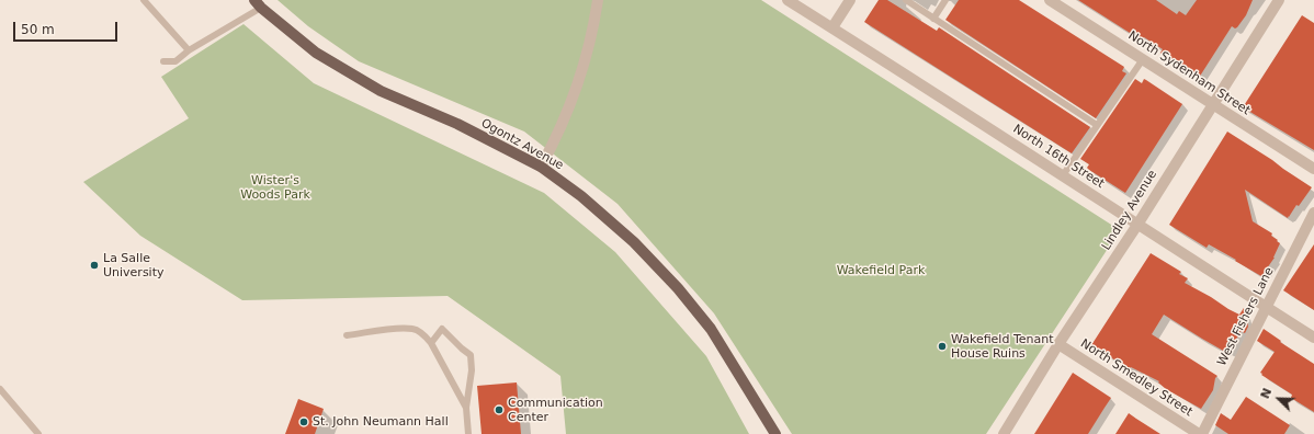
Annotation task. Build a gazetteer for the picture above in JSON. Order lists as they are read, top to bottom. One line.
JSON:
{"streets":{"main road":["Ogontz Avenue"],"street":["North Sydenham Street","North 16th Street","Lindley Avenue","West Fishers Lane","North Smedley Street"]},"crossings":[["North Sydenham Street","Lindley Avenue"],["North 16th Street","Lindley Avenue"],["North 16th Street","West Fishers Lane"],["Lindley Avenue","North Smedley Street"],["West Fishers Lane","North Smedley Street"]],"parks":["Wister's Woods Park","Wakefield Park"],"places":["La Salle University","Wakefield Tenant House Ruins","Communication Center","St. John Neumann Hall"],"scale_bar":"50 m","north":"top left"}
